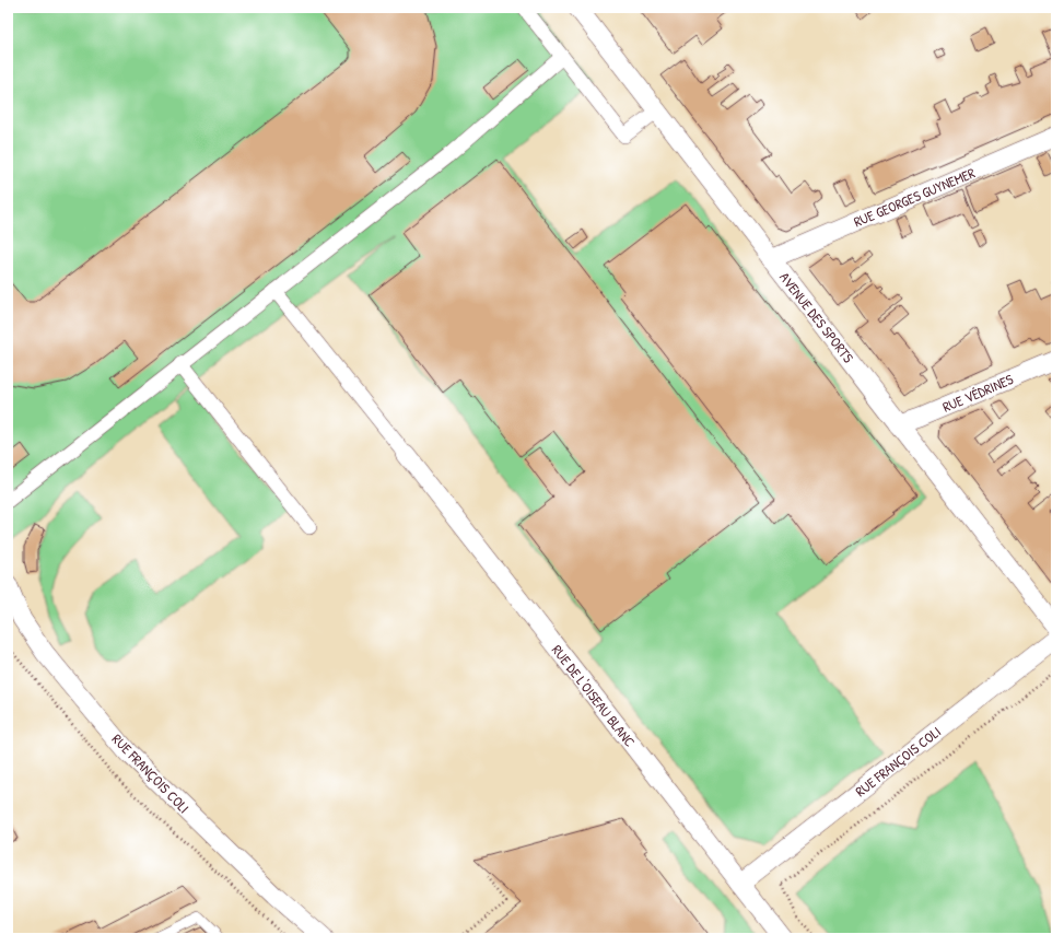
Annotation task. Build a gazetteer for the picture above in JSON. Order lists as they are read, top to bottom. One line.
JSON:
{"streets":{"street":["RUE GEORGES GUYNEMER","AVENUE DES SPORTS","RUE VÉDRINES","RUE DE L'OISEAU BLANC","RUE FRANÇOIS COLI"]},"crossings":[["RUE GEORGES GUYNEMER","AVENUE DES SPORTS"],["AVENUE DES SPORTS","RUE VÉDRINES"],["RUE DE L'OISEAU BLANC","RUE FRANÇOIS COLI"]]}
